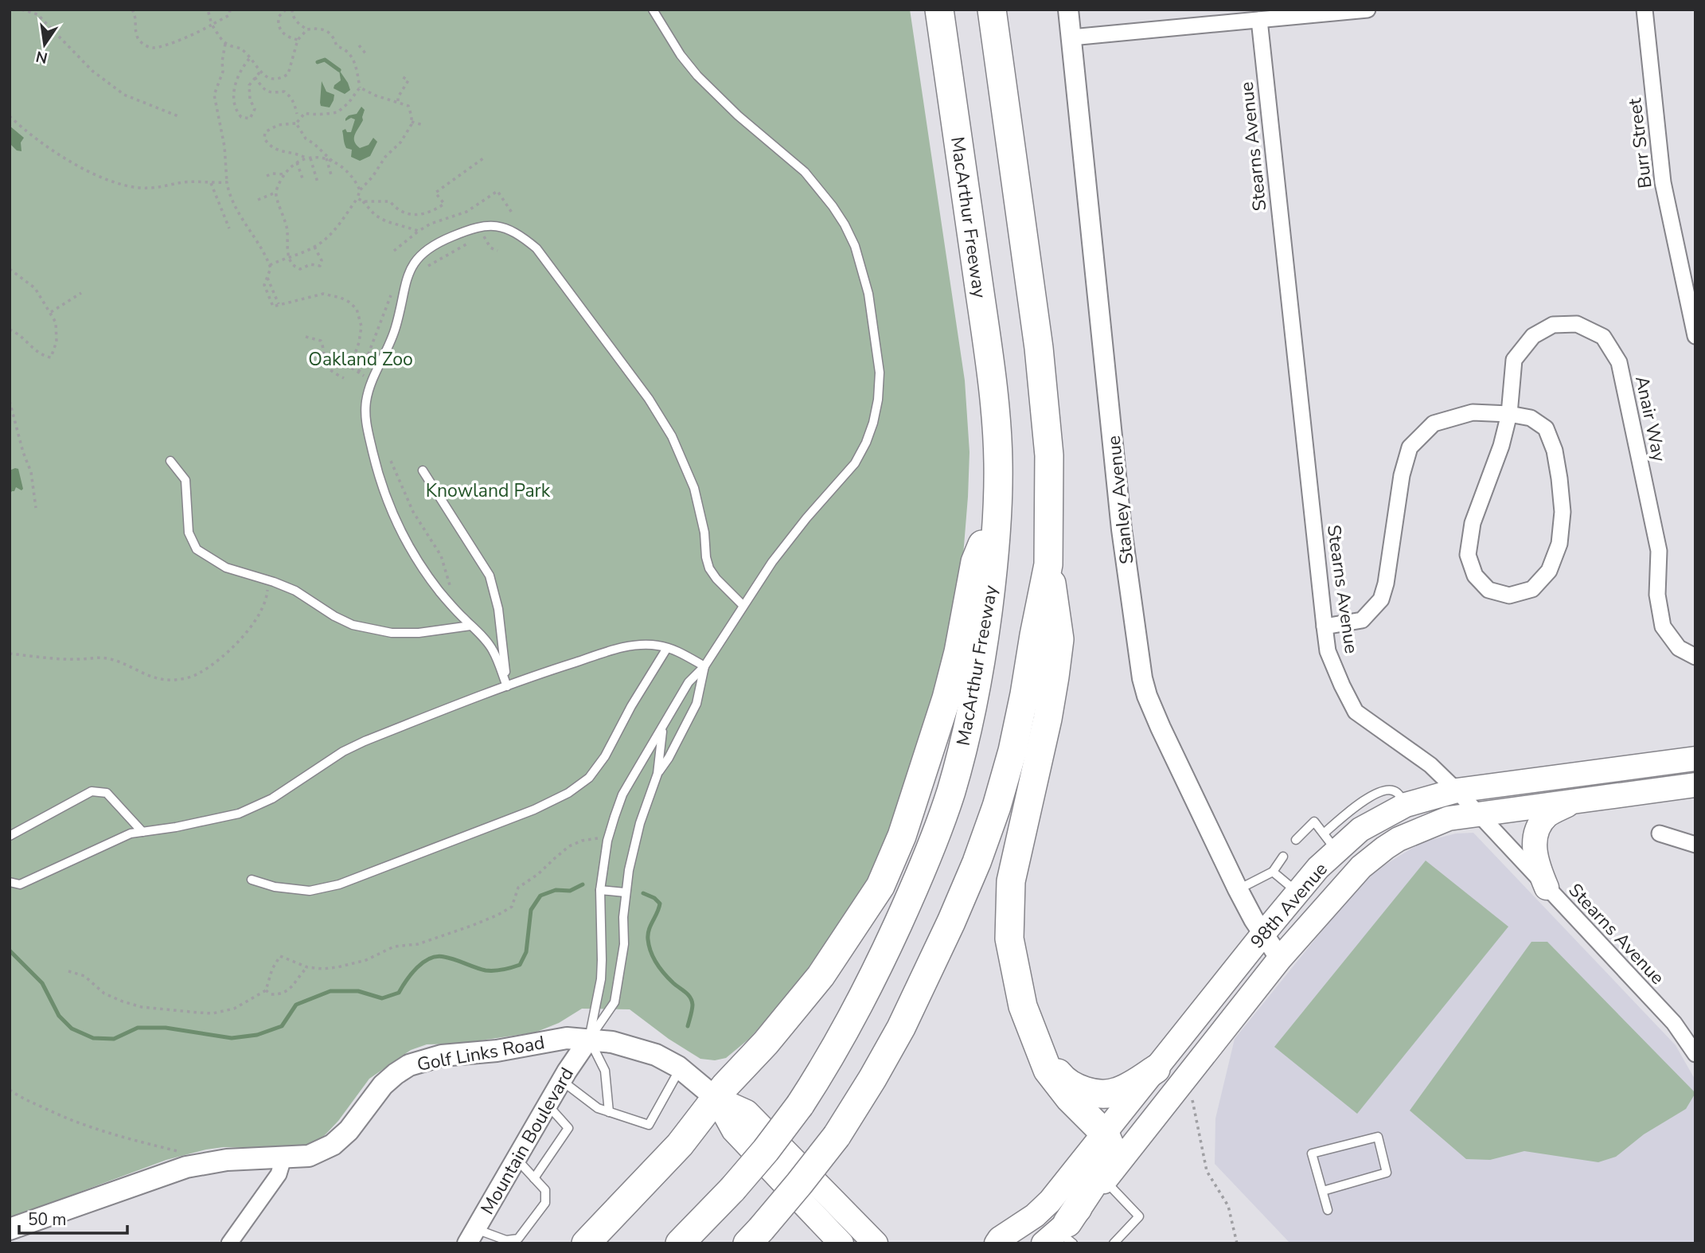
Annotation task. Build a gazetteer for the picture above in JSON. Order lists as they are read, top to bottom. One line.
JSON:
{"streets":{"highway":["MacArthur Freeway"],"main road":["98th Avenue","Golf Links Road"],"street":["Burr Street","Stearns Avenue","Anair Way","Stanley Avenue","Mountain Boulevard"]},"crossings":[["Stearns Avenue","Anair Way"],["Stearns Avenue","98th Avenue"],["Stanley Avenue","98th Avenue"],["Golf Links Road","Mountain Boulevard"]],"parks":["Oakland Zoo","Knowland Park"],"scale_bar":"50 m","north":"bottom"}
